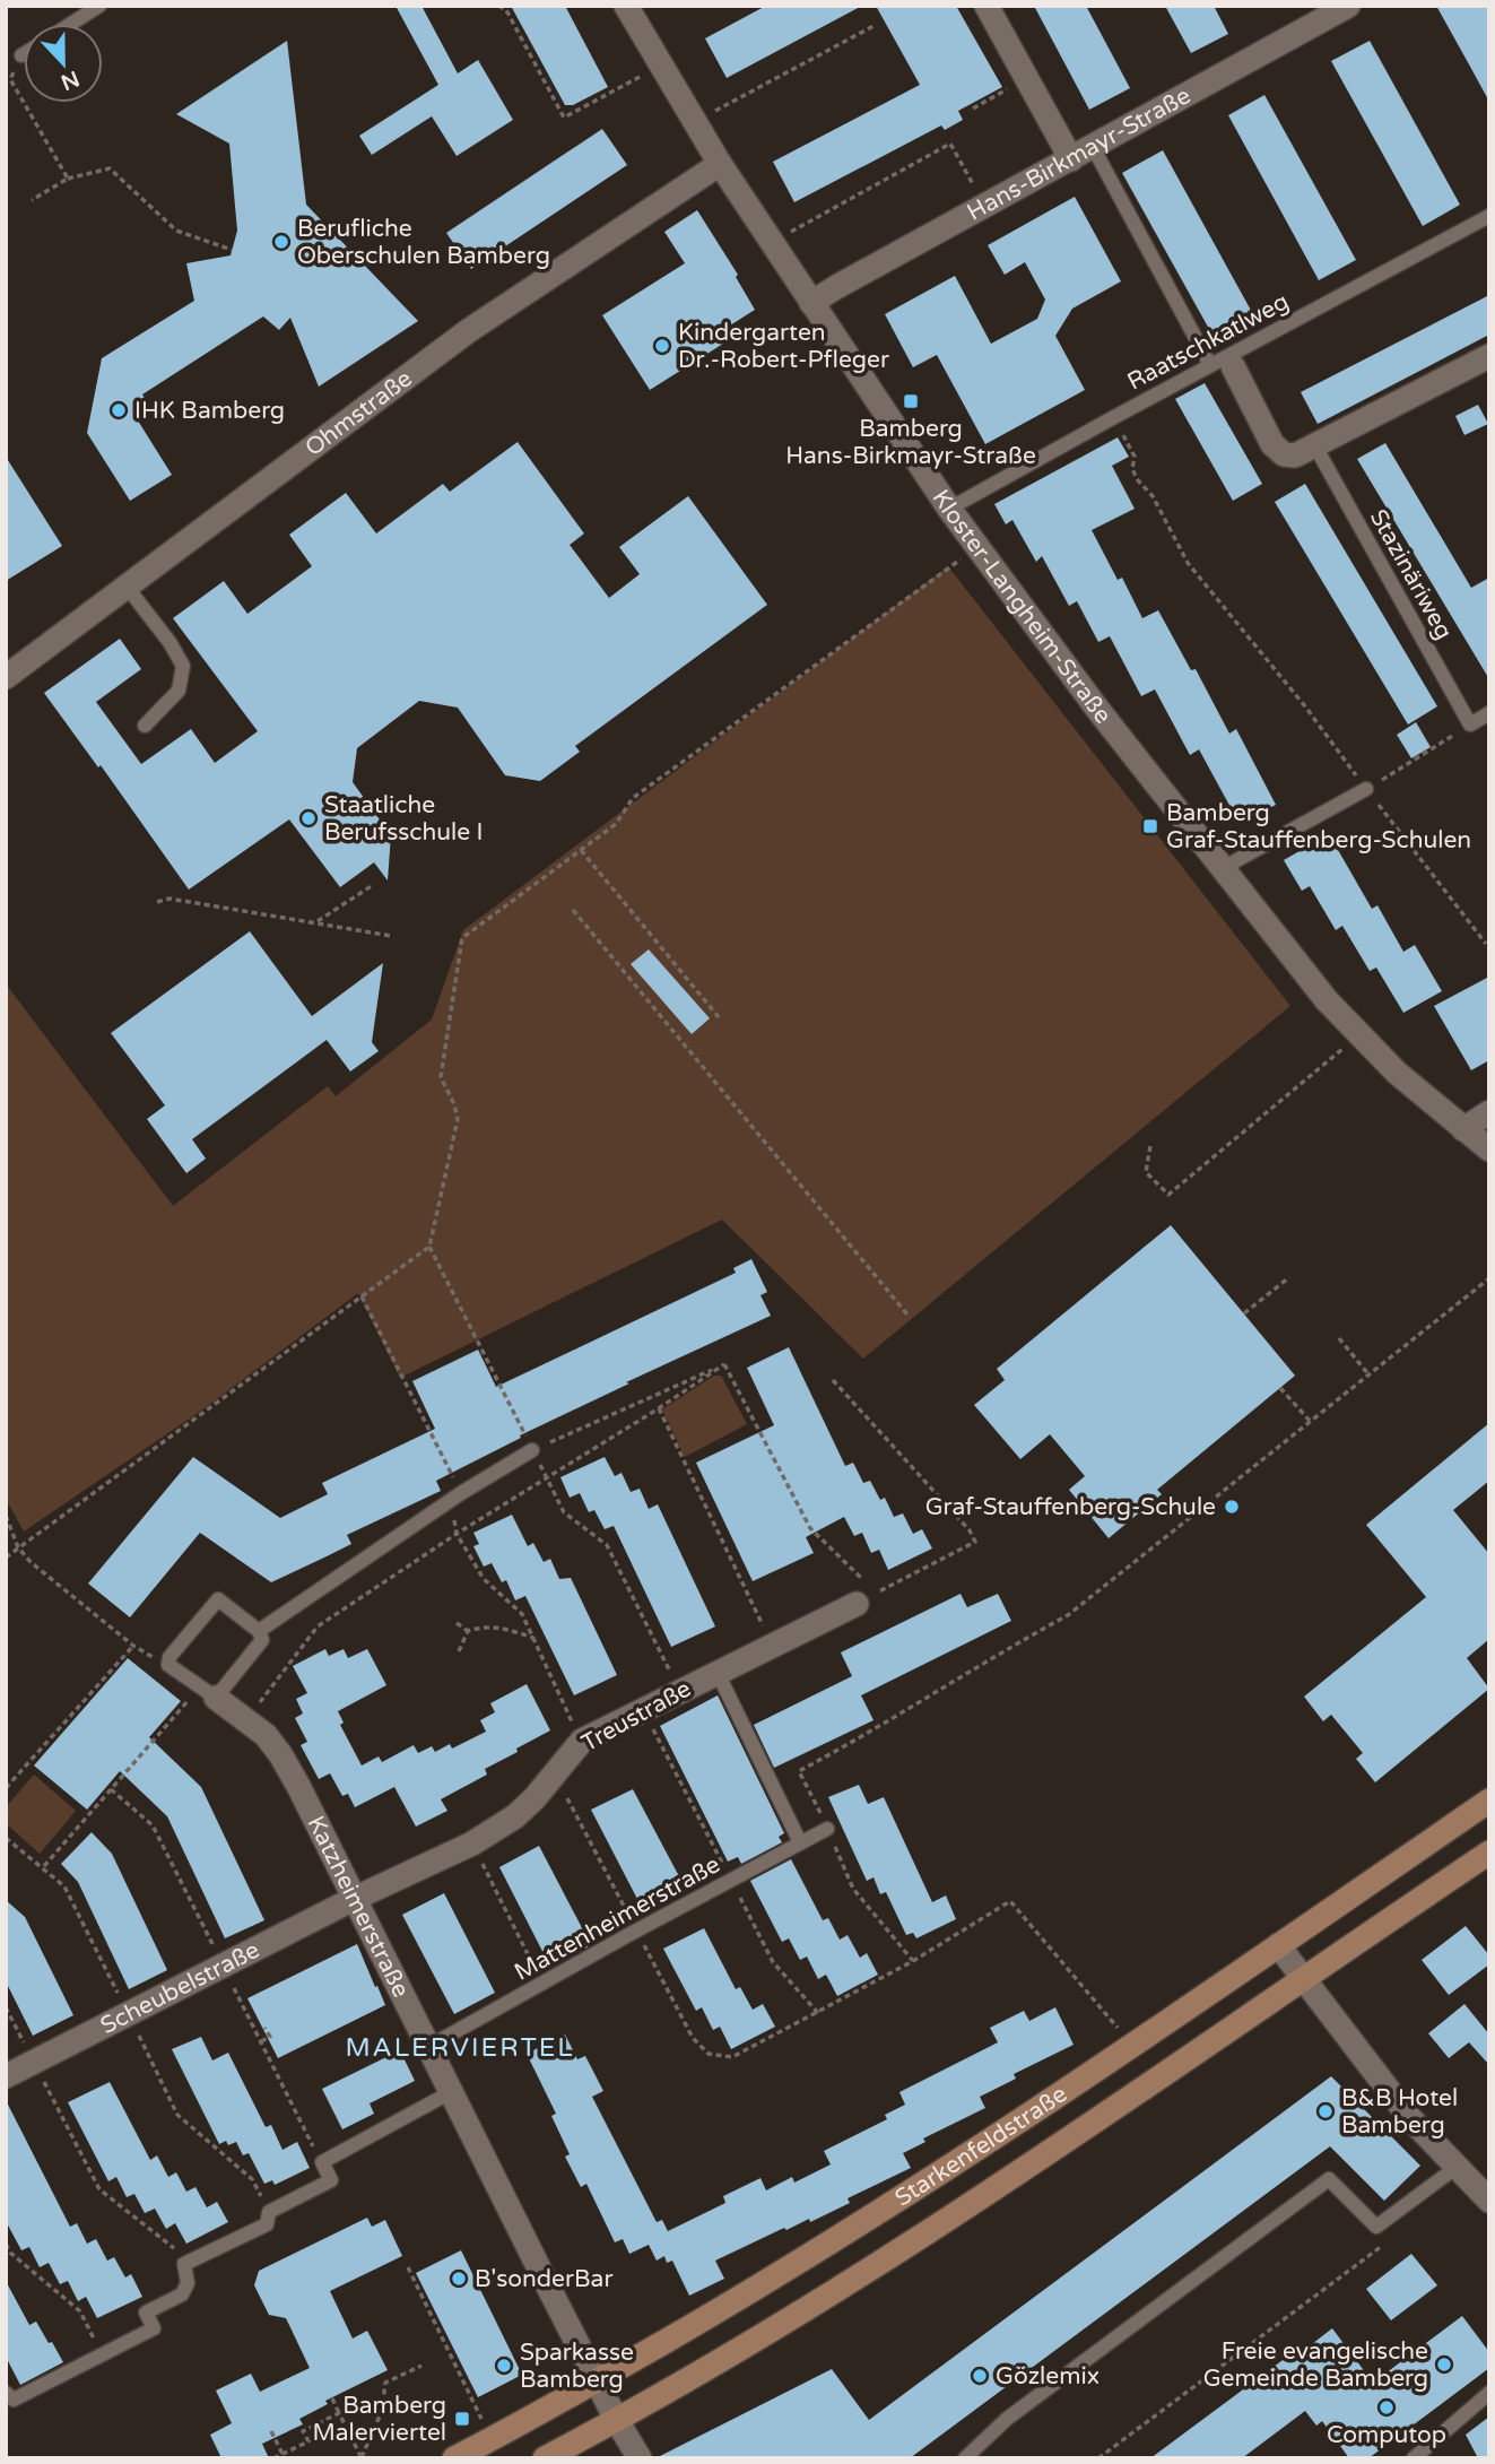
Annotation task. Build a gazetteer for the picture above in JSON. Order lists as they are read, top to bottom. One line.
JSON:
{"streets":{"street":["Hans-Birkmayr-Straße","Ohmstraße","Kloster-Langheim-Straße","Treustraße","Katzheimerstraße","Scheubelstraße","Starkenfeldstraße"],"lane":["Raatschkatlweg","Stazinäriweg","Mattenheimerstraße"]},"crossings":[["Hans-Birkmayr-Straße","Kloster-Langheim-Straße"],["Raatschkatlweg","Kloster-Langheim-Straße"],["Ohmstraße","Kloster-Langheim-Straße"],["Treustraße","Katzheimerstraße"],["Treustraße","Scheubelstraße"],["Katzheimerstraße","Mattenheimerstraße"],["Katzheimerstraße","Scheubelstraße"],["Katzheimerstraße","Starkenfeldstraße"]],"districts":["MALERVIERTEL"],"places":{"other":["Berufliche Oberschulen Bamberg","Kindergarten Dr.-Robert-Pfleger","IHK Bamberg","Staatliche Berufsschule I","Graf-Stauffenberg-Schule","B&B Hotel Bamberg","B'sonderBar","Freie evangelische Gemeinde Bamberg","Sparkasse Bamberg","Gözlemix","Computop"],"transit":["Bamberg Hans-Birkmayr-Straße","Bamberg Graf-Stauffenberg-Schulen","Bamberg Malerviertel"]},"north":"bottom"}
